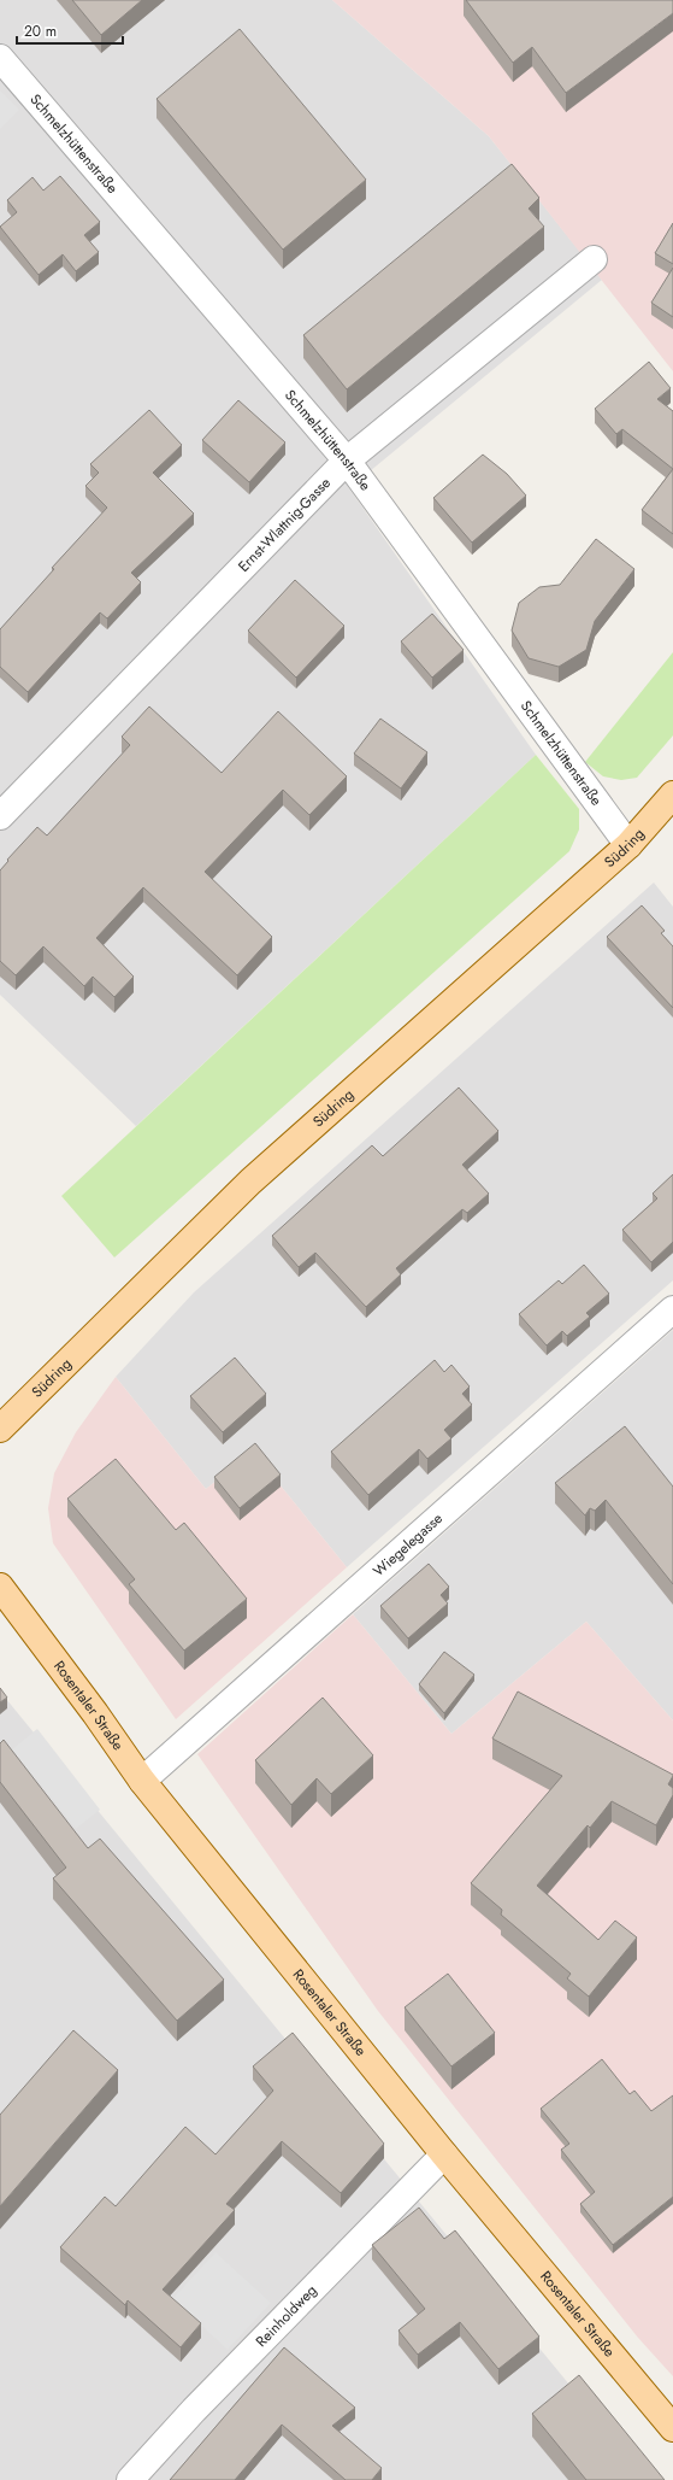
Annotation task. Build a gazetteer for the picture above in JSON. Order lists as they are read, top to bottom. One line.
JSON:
{"streets":{"main road":["Südring","Rosentaler Straße"],"street":["Schmelzhüttenstraße","Ernst-Wlattnig-Gasse","Wiegelegasse","Reinholdweg"]},"crossings":[["Schmelzhüttenstraße","Ernst-Wlattnig-Gasse"],["Schmelzhüttenstraße","Südring"],["Wiegelegasse","Rosentaler Straße"],["Rosentaler Straße","Reinholdweg"]],"scale_bar":"20 m"}
